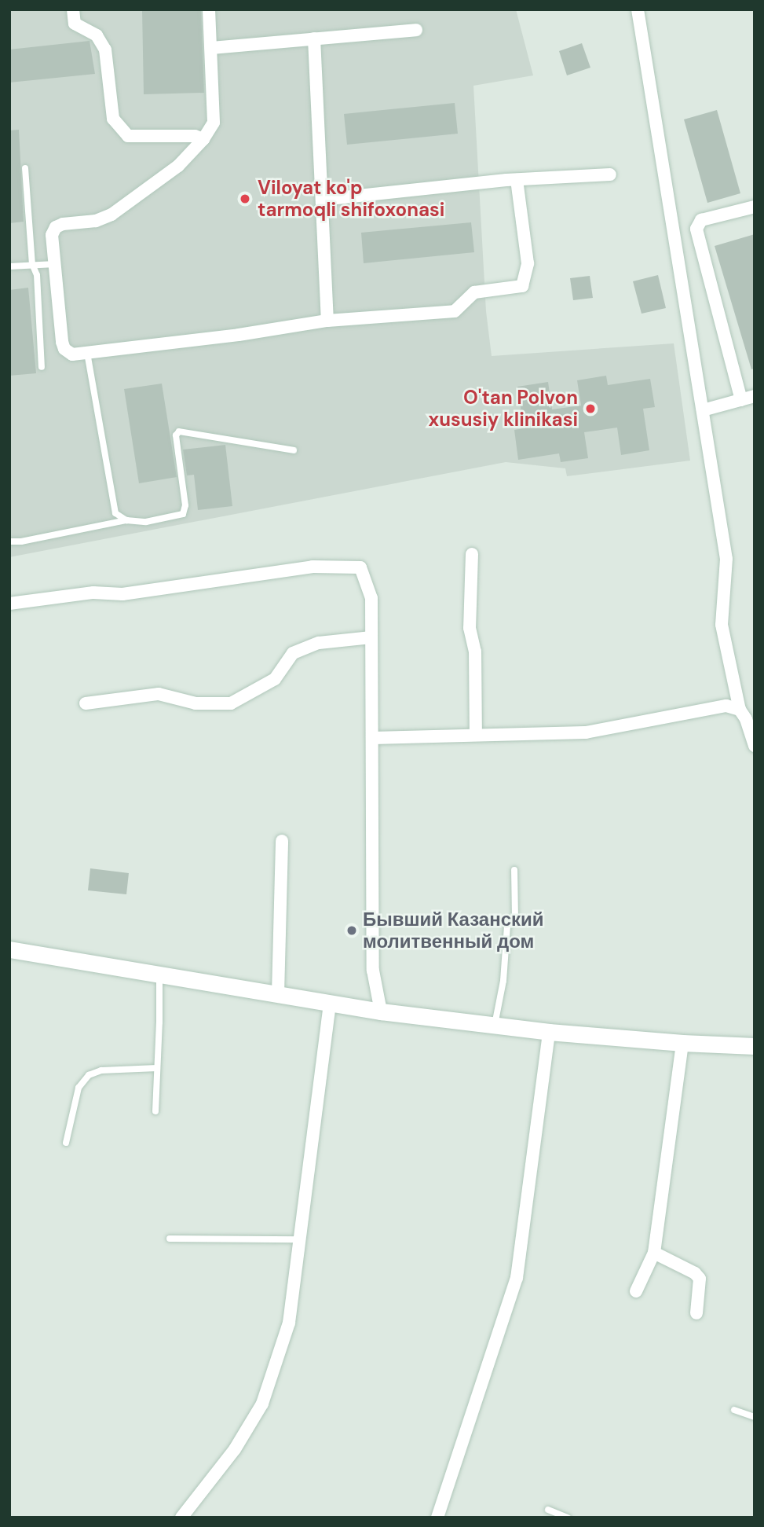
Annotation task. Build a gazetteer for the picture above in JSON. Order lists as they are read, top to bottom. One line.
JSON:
{"places":["Viloyat ko'p tarmoqli shifoxonasi","O'tan Polvon xususiy klinikasi","Бывший Казанский молитвенный дом"]}
